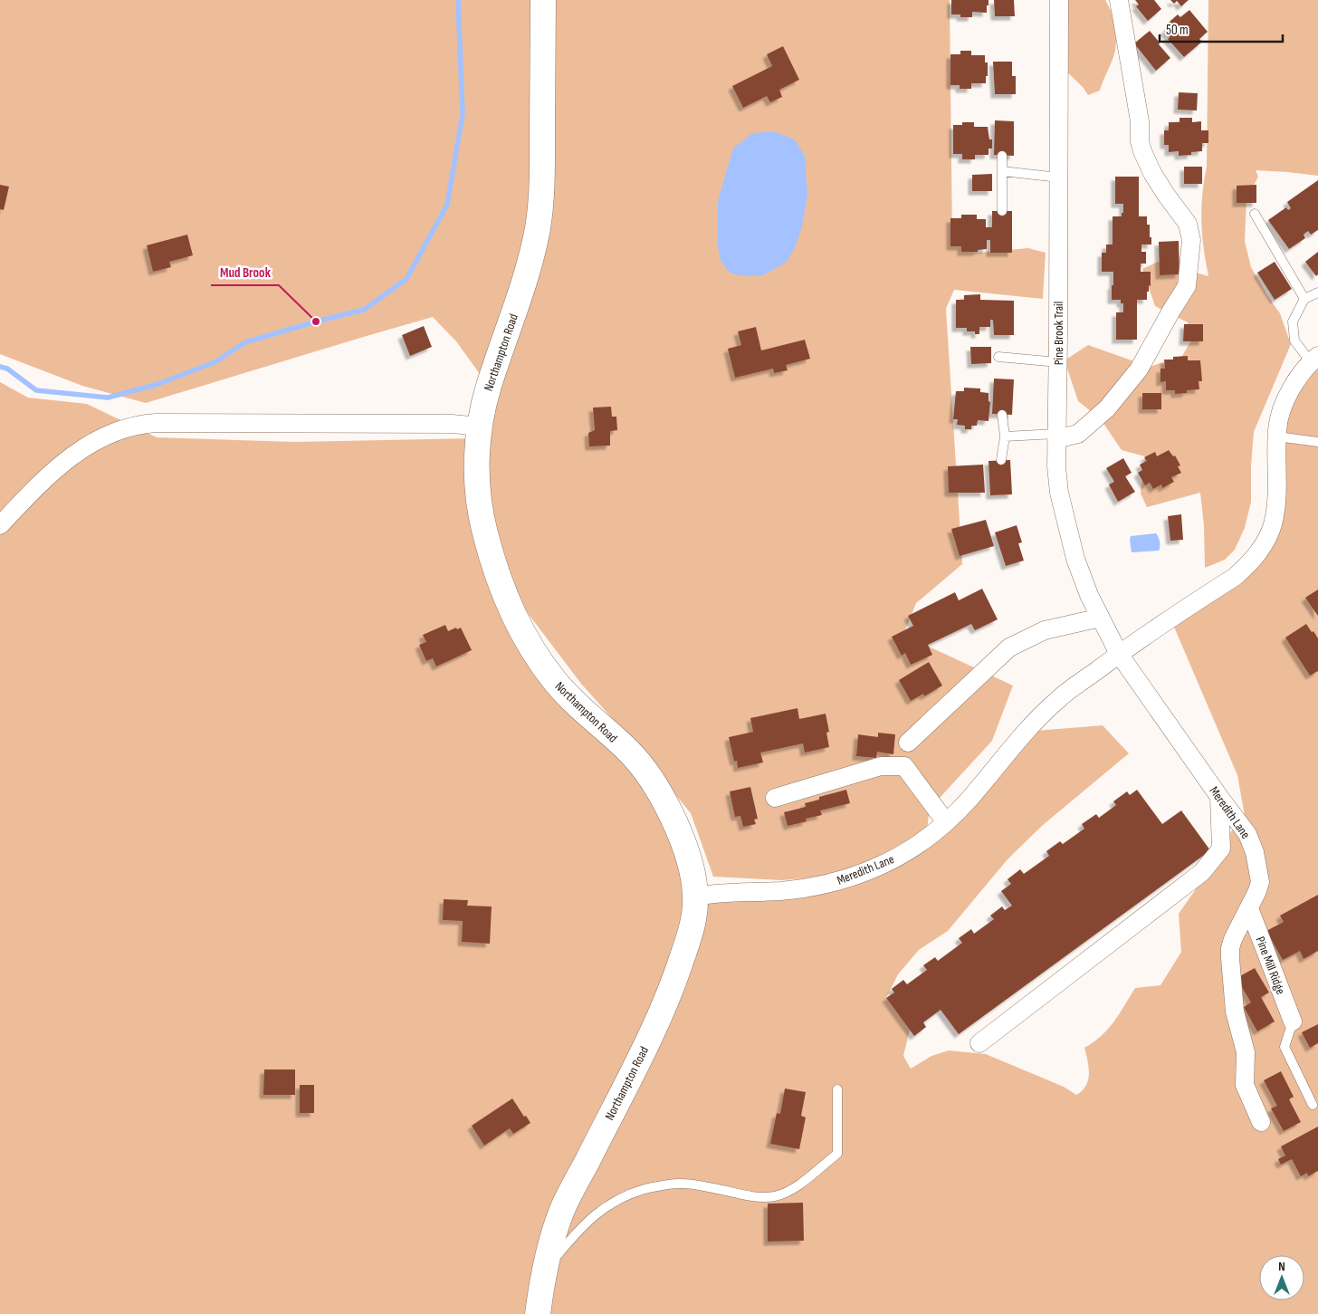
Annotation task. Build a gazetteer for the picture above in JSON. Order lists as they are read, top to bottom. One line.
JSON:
{"streets":{"street":["Pine Brook Trail","Northampton Road","Meredith Lane","Pine Mill Ridge"]},"crossings":[["Pine Brook Trail","Meredith Lane"],["Northampton Road","Meredith Lane"],["Meredith Lane","Pine Mill Ridge"]],"places":["Mud Brook"],"scale_bar":"50 m","north":"top"}
